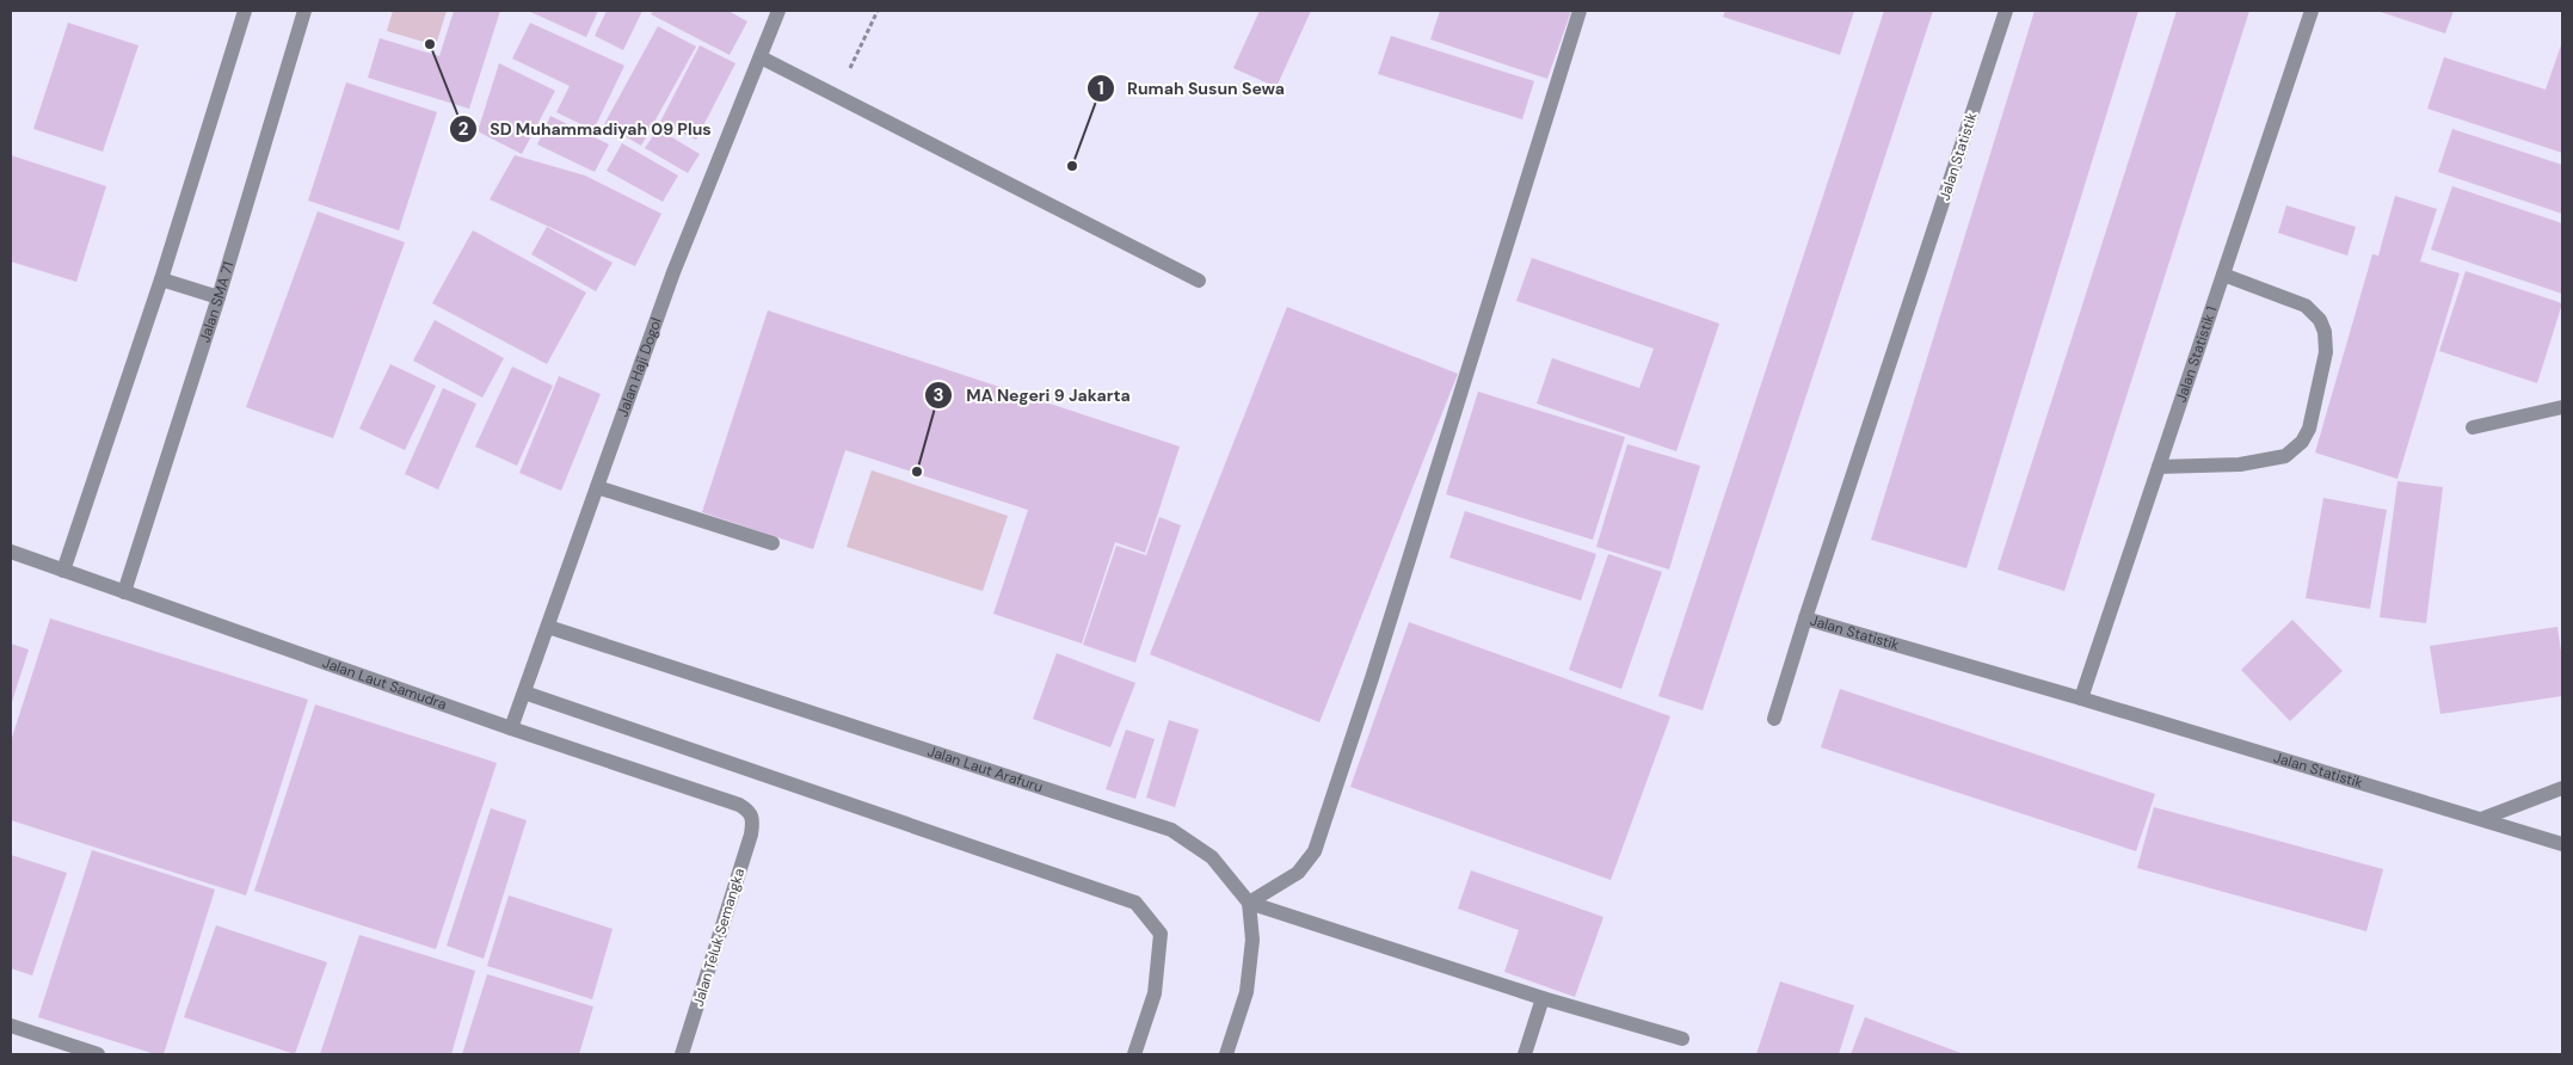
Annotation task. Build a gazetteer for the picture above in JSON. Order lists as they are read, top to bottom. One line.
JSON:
{"streets":{"street":["Jalan Statistik","Jalan SMA 71","Jalan Statistik 1","Jalan Haji Dogol","Jalan Laut Samudra","Jalan Laut Arafuru","Jalan Teluk Semangka"]},"crossings":[["Jalan Statistik","Jalan Statistik 1"],["Jalan SMA 71","Jalan Laut Samudra"],["Jalan Haji Dogol","Jalan Laut Samudra"],["Jalan Haji Dogol","Jalan Laut Arafuru"],["Jalan Laut Samudra","Jalan Teluk Semangka"]],"places":["SD Muhammadiyah 09 Plus","Rumah Susun Sewa","MA Negeri 9 Jakarta"]}
